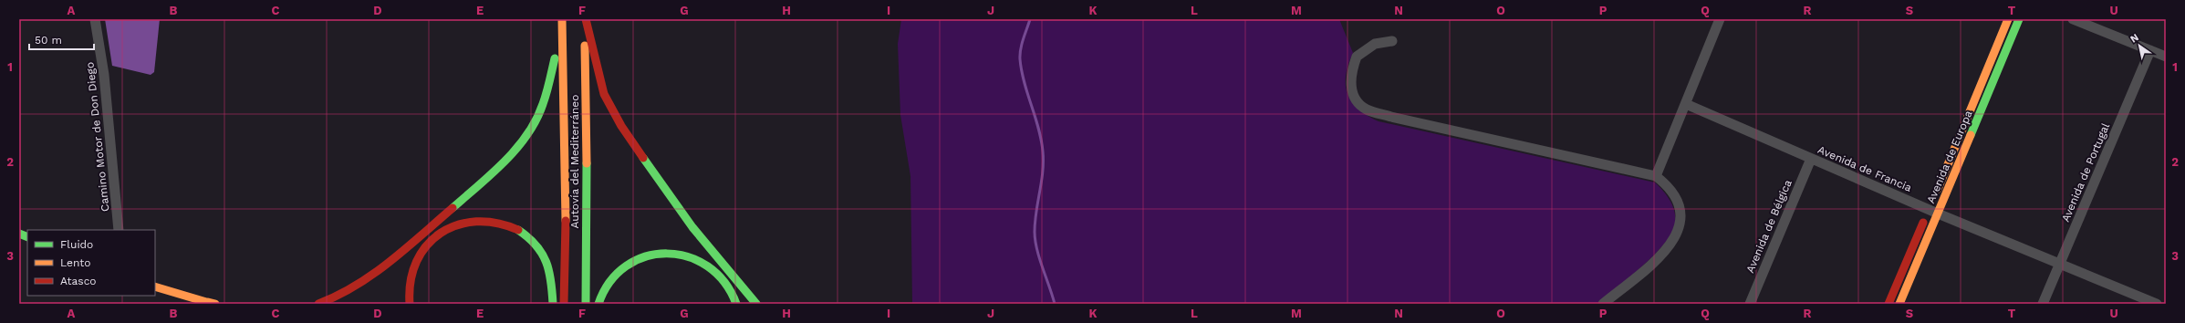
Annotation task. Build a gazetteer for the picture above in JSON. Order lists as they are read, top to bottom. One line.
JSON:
{"streets":{"main road":["Avenida de Europa","Autovía del Mediterráneo"],"street":["Camino Motor de Don Diego","Avenida de Francia","Avenida de Portugal","Avenida de Bélgica"]},"crossings":[["Avenida de Europa","Avenida de Francia"],["Avenida de Francia","Avenida de Portugal"],["Avenida de Francia","Avenida de Bélgica"]],"legend":["Fluido","Lento","Atasco"],"scale_bar":"50 m","north":"top left","grid":{"columns":["A","B","C","D","E","F","G","H","I","J","K","L","M","N","O","P","Q","R","S","T","U"],"rows":["1","2","3"]}}
